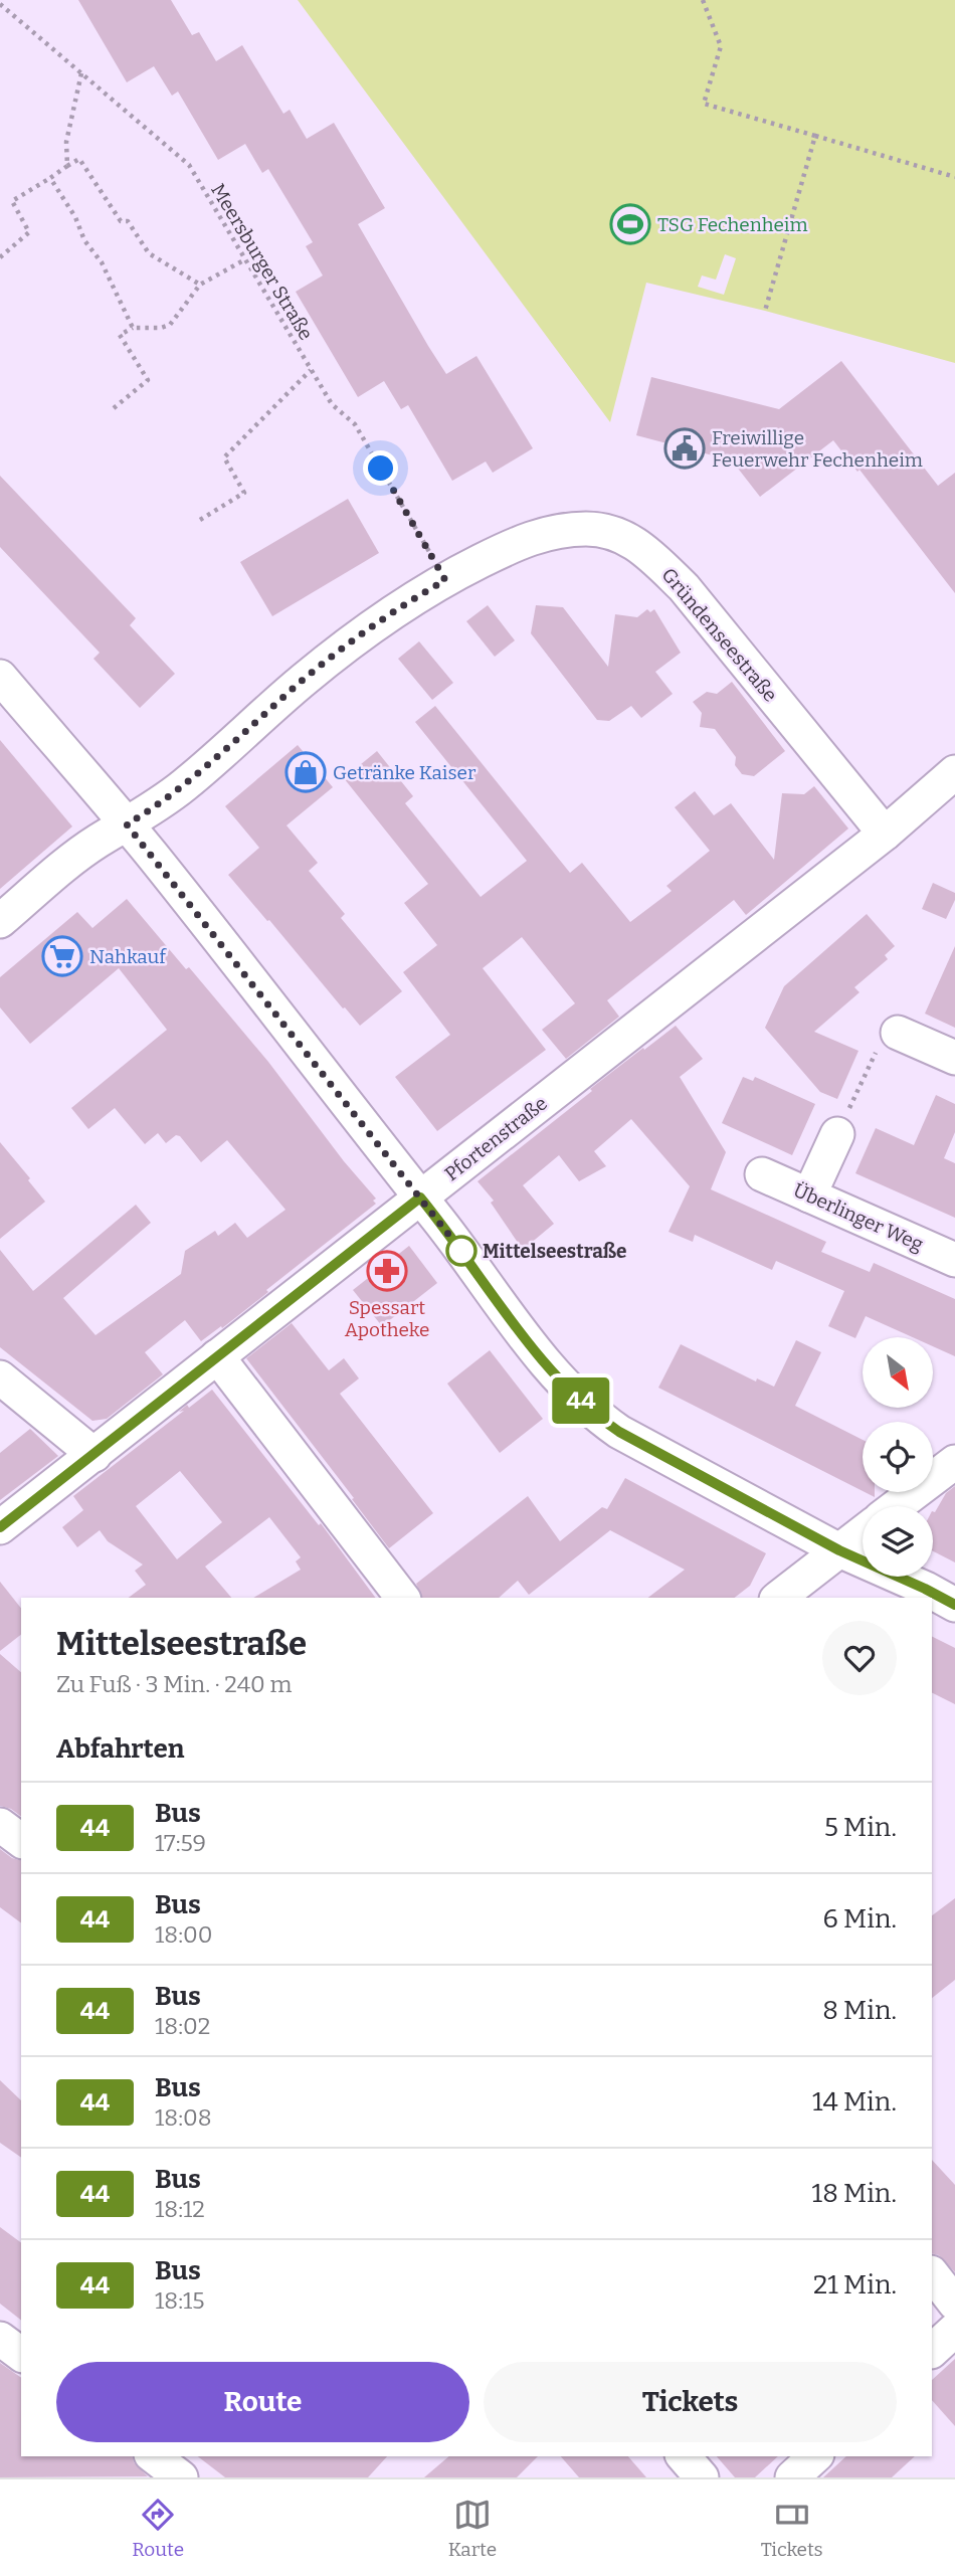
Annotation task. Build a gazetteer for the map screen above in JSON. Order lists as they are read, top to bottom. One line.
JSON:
{"streets":{"street":["Gründenseestraße","Pfortenstraße","Überlinger Weg"],"path":["Meersburger Straße"]},"crossings":[["Meersburger Straße","Gründenseestraße"],["Gründenseestraße","Pfortenstraße"]],"places":{"sports":["TSG Fechenheim"],"public building":["Freiwillige Feuerwehr Fechenheim"],"shop":["Getränke Kaiser"],"supermarket":["Nahkauf"],"other":["Mittelseestraße"],"pharmacy":["Spessart Apotheke"]},"lines":["bus line 44"],"north":"bottom right","page":{"on_map":"44","heading":[["Mittelseestraße","Zu Fuß · 3 Min. · 240 m"],"Abfahrten"],"list":[{"mark":"44","name":"Bus","note":"17:59","value":"5 Min."},{"mark":"44","name":"Bus","note":"18:00","value":"6 Min."},{"mark":"44","name":"Bus","note":"18:02","value":"8 Min."},{"mark":"44","name":"Bus","note":"18:08","value":"14 Min."},{"mark":"44","name":"Bus","note":"18:12","value":"18 Min."},{"mark":"44","name":"Bus","note":"18:15","value":"21 Min."}],"buttons":["Route","Tickets"],"tabs":["Route","Karte","Tickets"]}}
